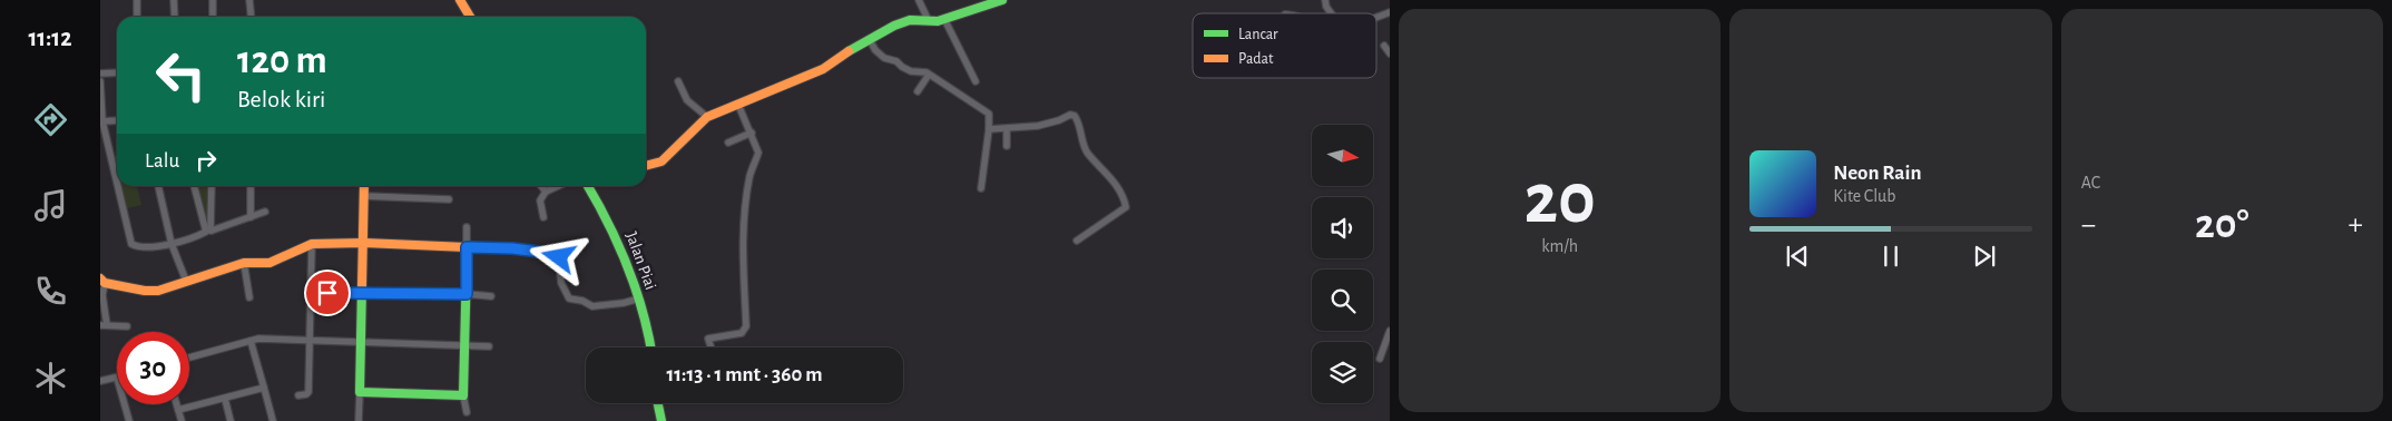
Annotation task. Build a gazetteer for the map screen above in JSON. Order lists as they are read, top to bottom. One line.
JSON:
{"streets":{"street":["Jalan Piai"]},"legend":["Lancar","Padat"],"north":"right","page":{"tabs":"11:12","tile":[["20","km/h"],"AC"],"turn":["120 m","Belok kiri"],"then":"Lalu","song":["Neon Rain","Kite Club"],"heat":["−","20°","+"],"limit":"30","trip":"11:13 · 1 mnt · 360 m"}}
